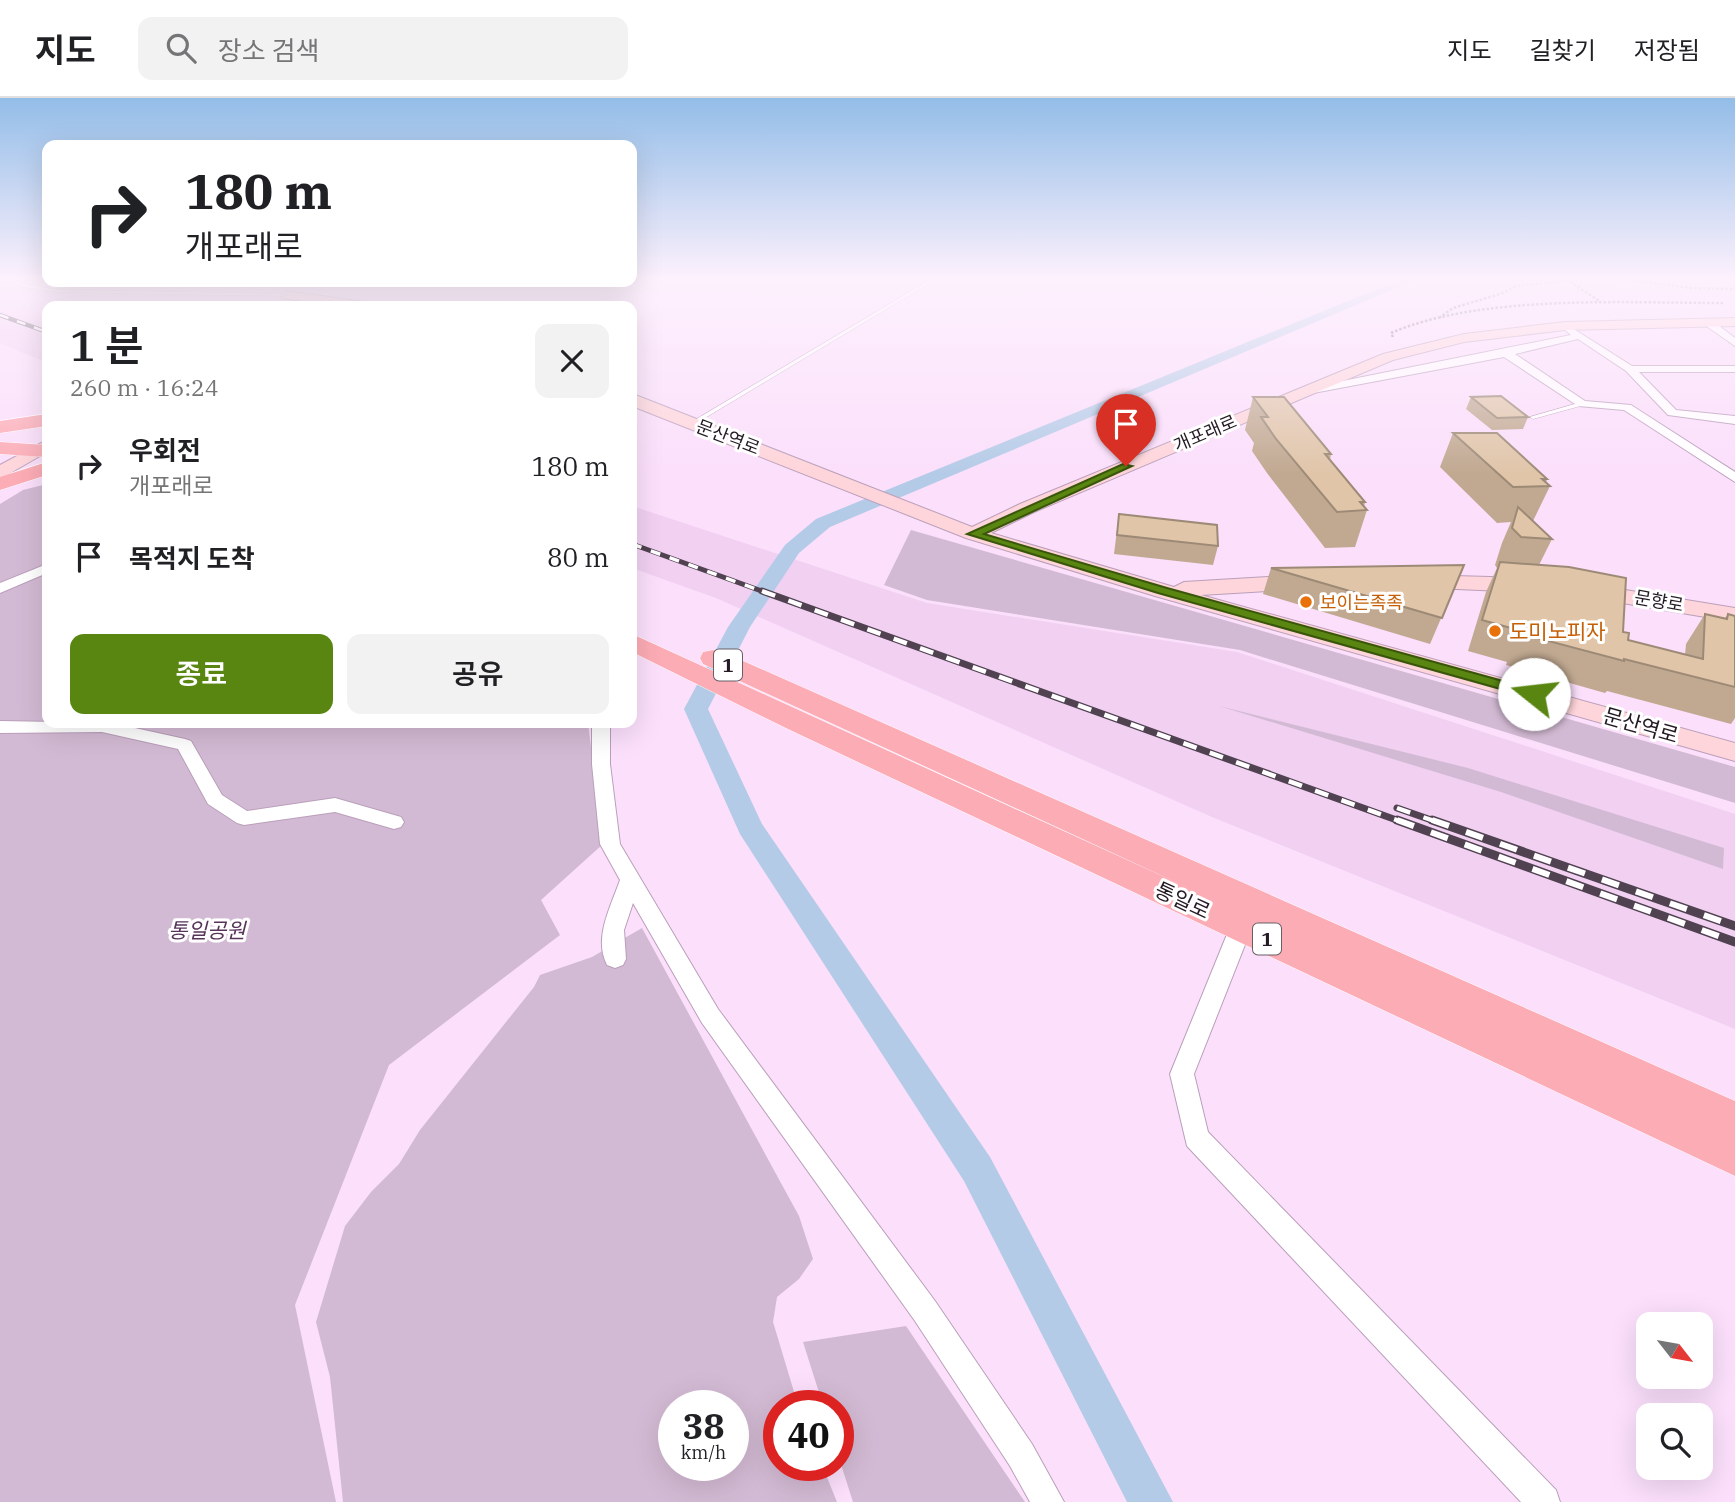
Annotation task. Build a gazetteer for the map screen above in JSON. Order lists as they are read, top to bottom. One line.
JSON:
{"streets":{"main road":["1","통일로"],"street":["개포래로","문산역로","문향로"]},"crossings":[["개포래로","문산역로"]],"parks":["통일공원"],"places":["보이는족족","도미노피자"],"north":"bottom right","page":{"header":"지도","search":"장소 검색","nav":["지도","길찾기","저장됨"],"turn":["180 m","개포래로"],"heading":["1 분","260 m · 16:24"],"list":[{"name":"우회전","note":"개포래로","value":"180 m"},{"name":"목적지 도착","value":"80 m"}],"buttons":["종료","공유"],"speed":"38 km/h","limit":"40"}}
